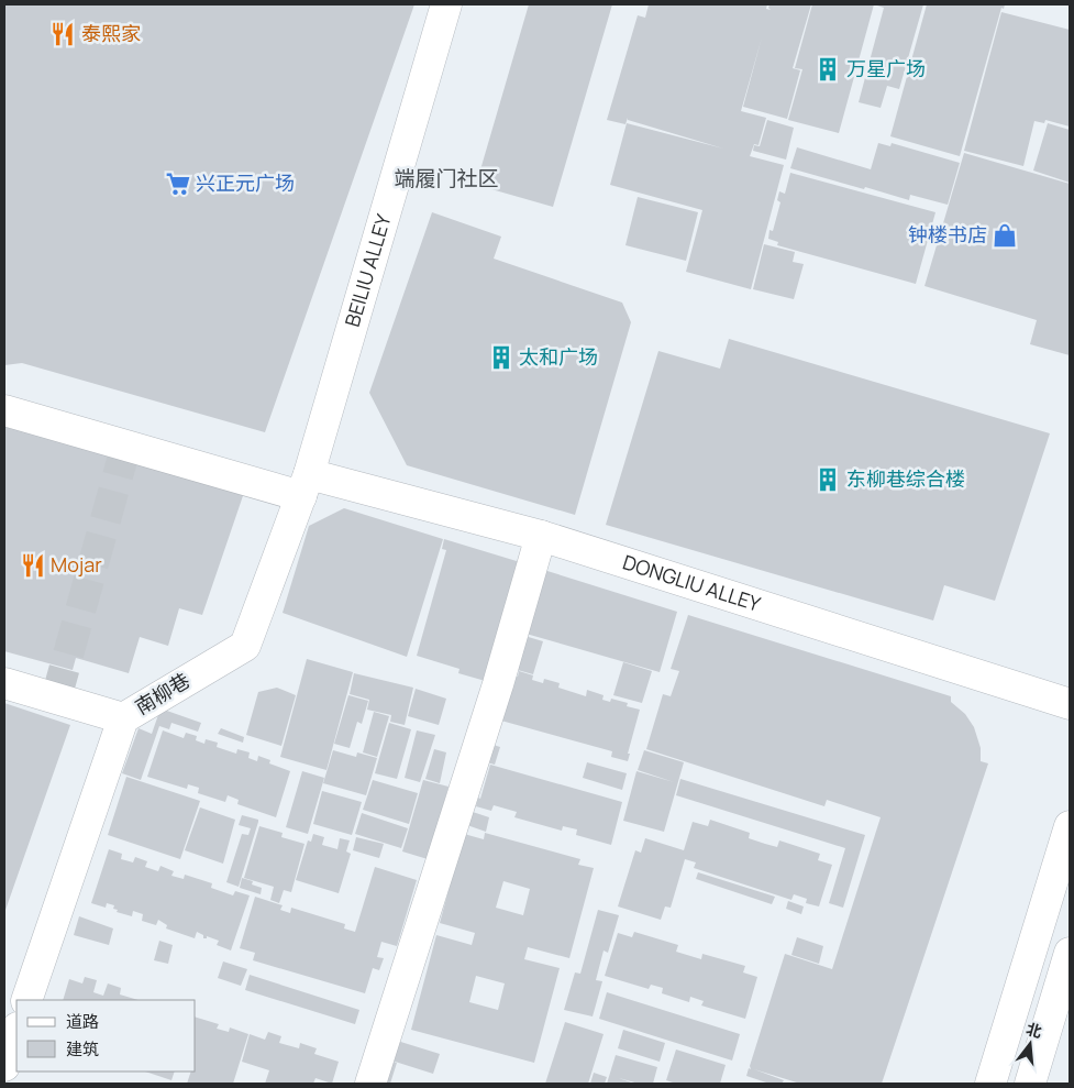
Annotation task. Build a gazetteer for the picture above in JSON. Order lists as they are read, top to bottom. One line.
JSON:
{"streets":{"street":["BEILIU ALLEY","DONGLIU ALLEY","南柳巷"]},"crossings":[["BEILIU ALLEY","DONGLIU ALLEY"],["BEILIU ALLEY","南柳巷"],["DONGLIU ALLEY","南柳巷"]],"districts":["端履门社区"],"places":{"restaurant":["泰熙家","Mojar"],"building":["万星广场","太和广场","东柳巷综合楼"],"supermarket":["兴正元广场"],"shop":["钟楼书店"]},"legend":["道路","建筑"],"north":"top"}
